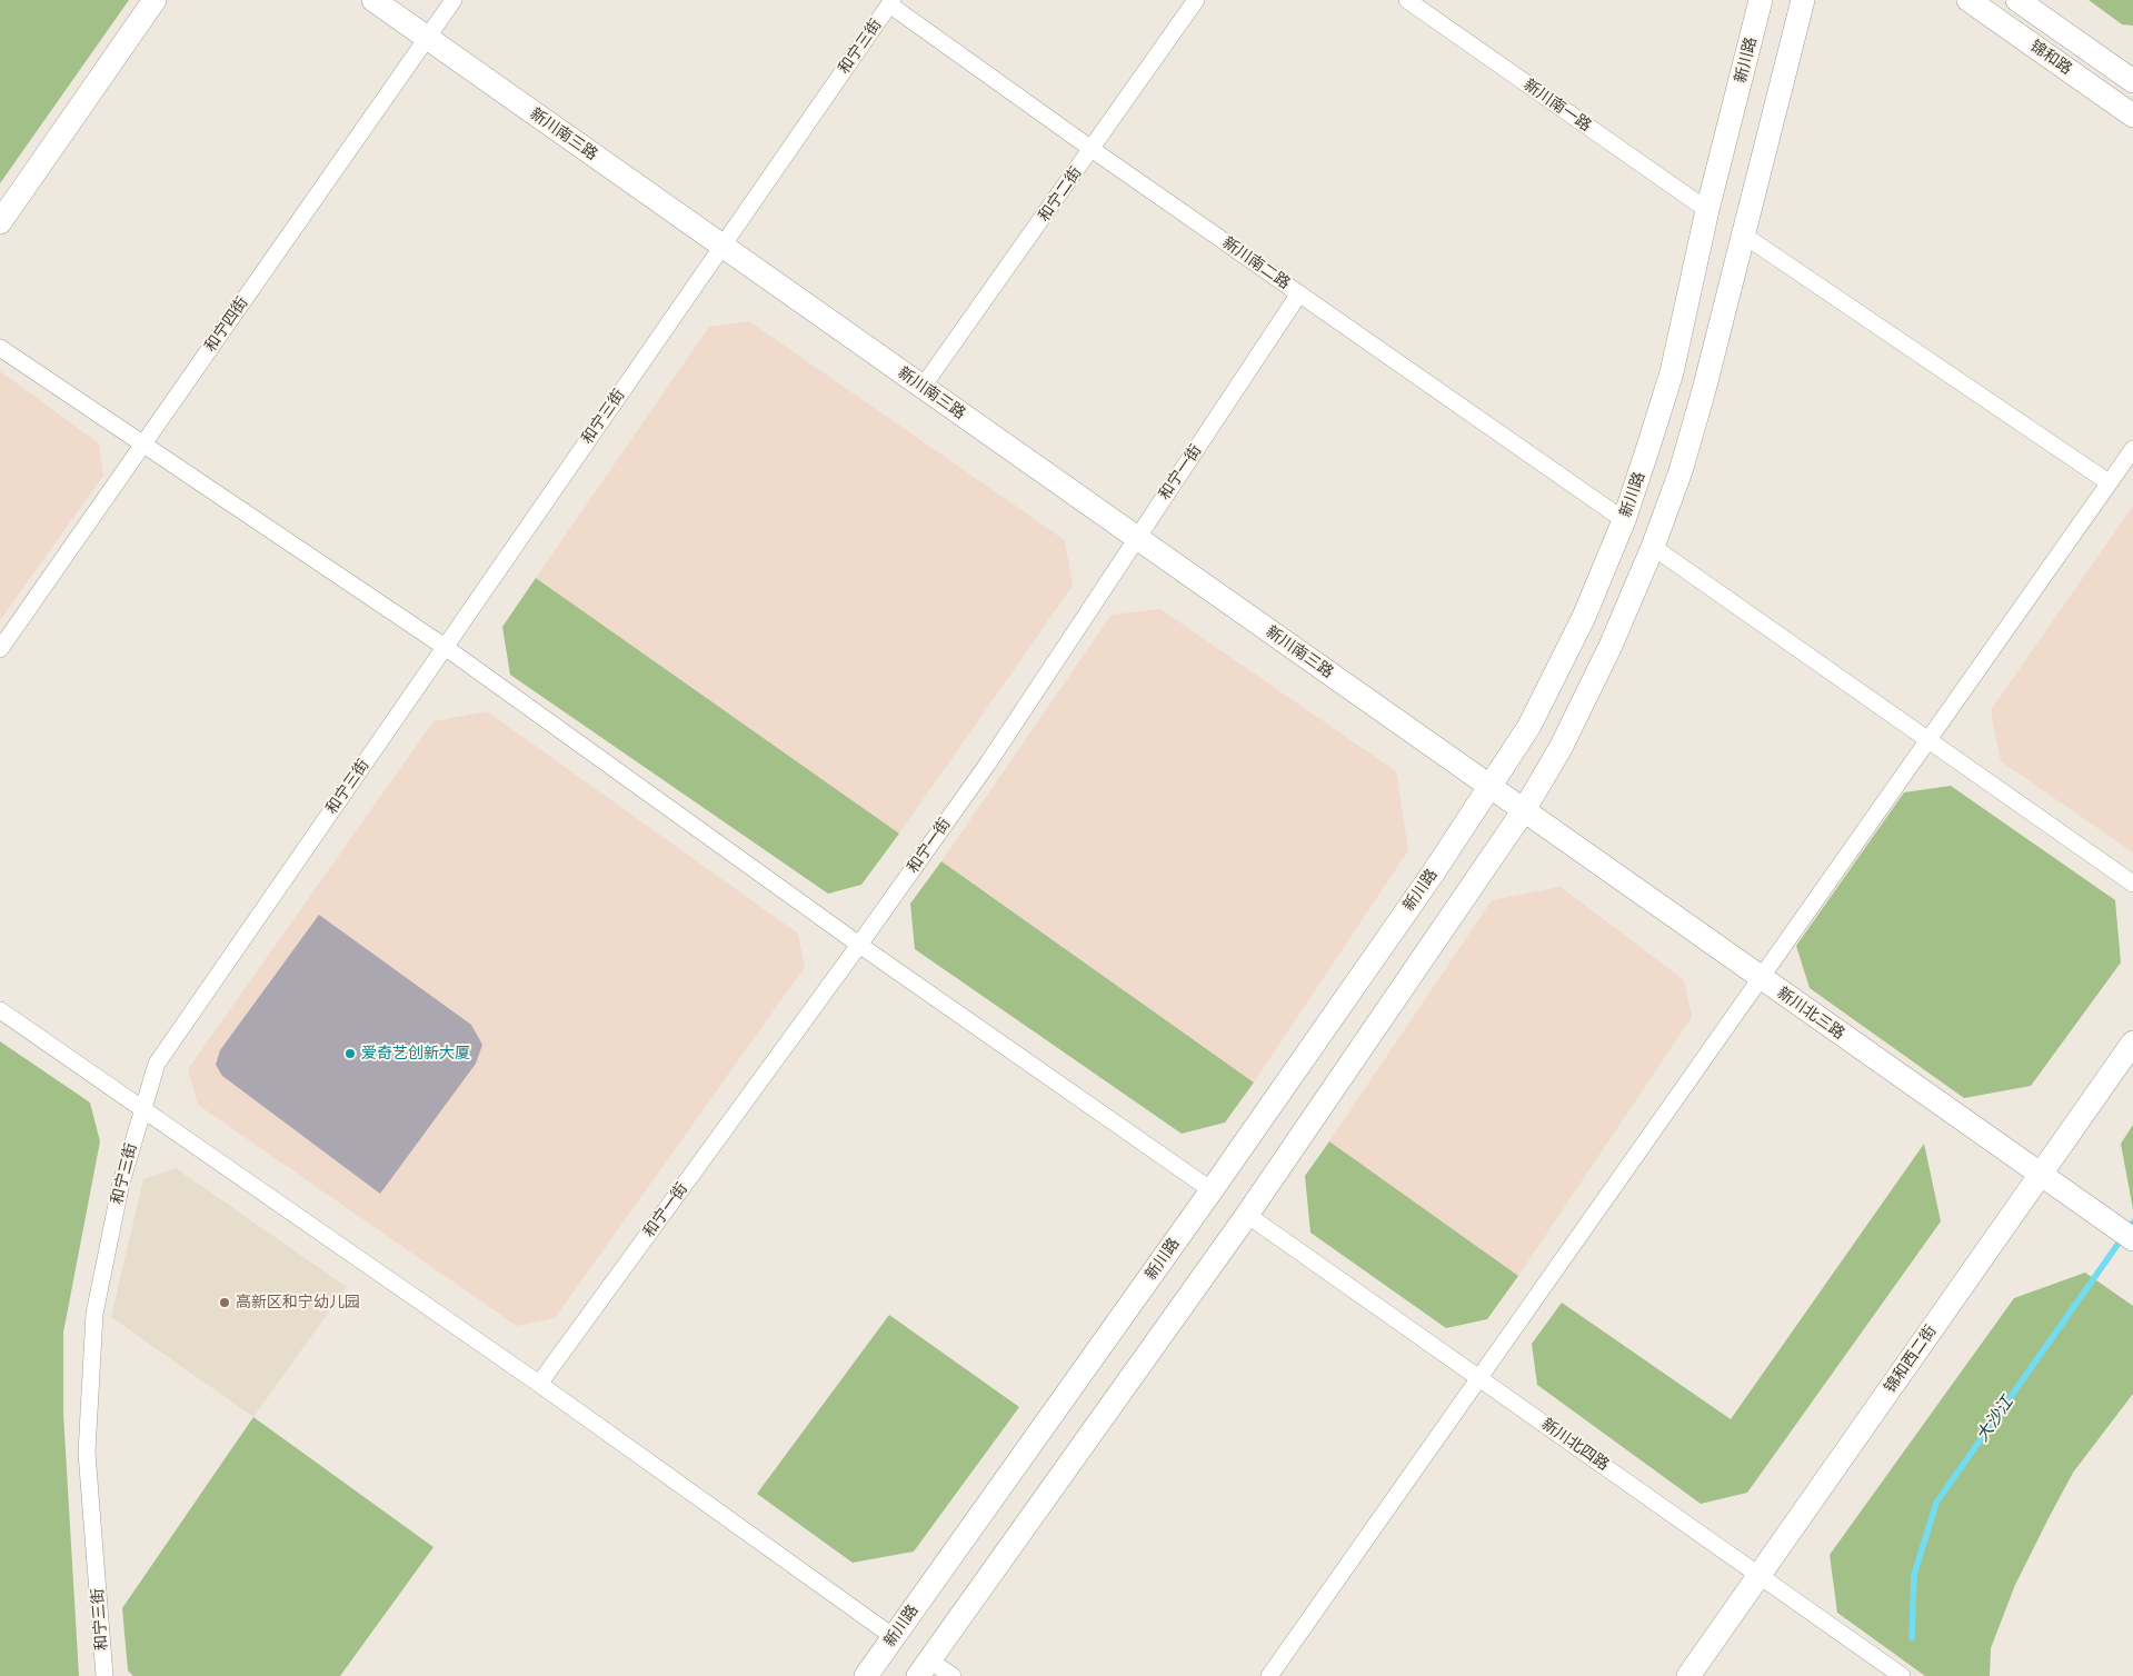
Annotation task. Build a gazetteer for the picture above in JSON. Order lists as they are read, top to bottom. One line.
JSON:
{"streets":{"street":["和宁三街","锦和路","新川路","新川南一路","新川南三路","和宁二街","新川南二路","和宁四街","和宁一街","新川北三路","锦和西二街","新川北四路"]},"crossings":[["和宁三街","新川南三路"],["和宁三街","新川南二路"],["新川路","新川南一路"],["新川路","新川南三路"],["新川路","新川南二路"],["新川路","新川北三路"],["新川南三路","和宁二街"],["新川南三路","和宁四街"],["新川南三路","和宁一街"],["新川南三路","新川北三路"],["和宁二街","新川南二路"],["新川南二路","和宁一街"],["新川北三路","锦和西二街"],["锦和西二街","新川北四路"]],"water":["大沙江"],"places":["爱奇艺创新大厦","高新区和宁幼儿园"]}
